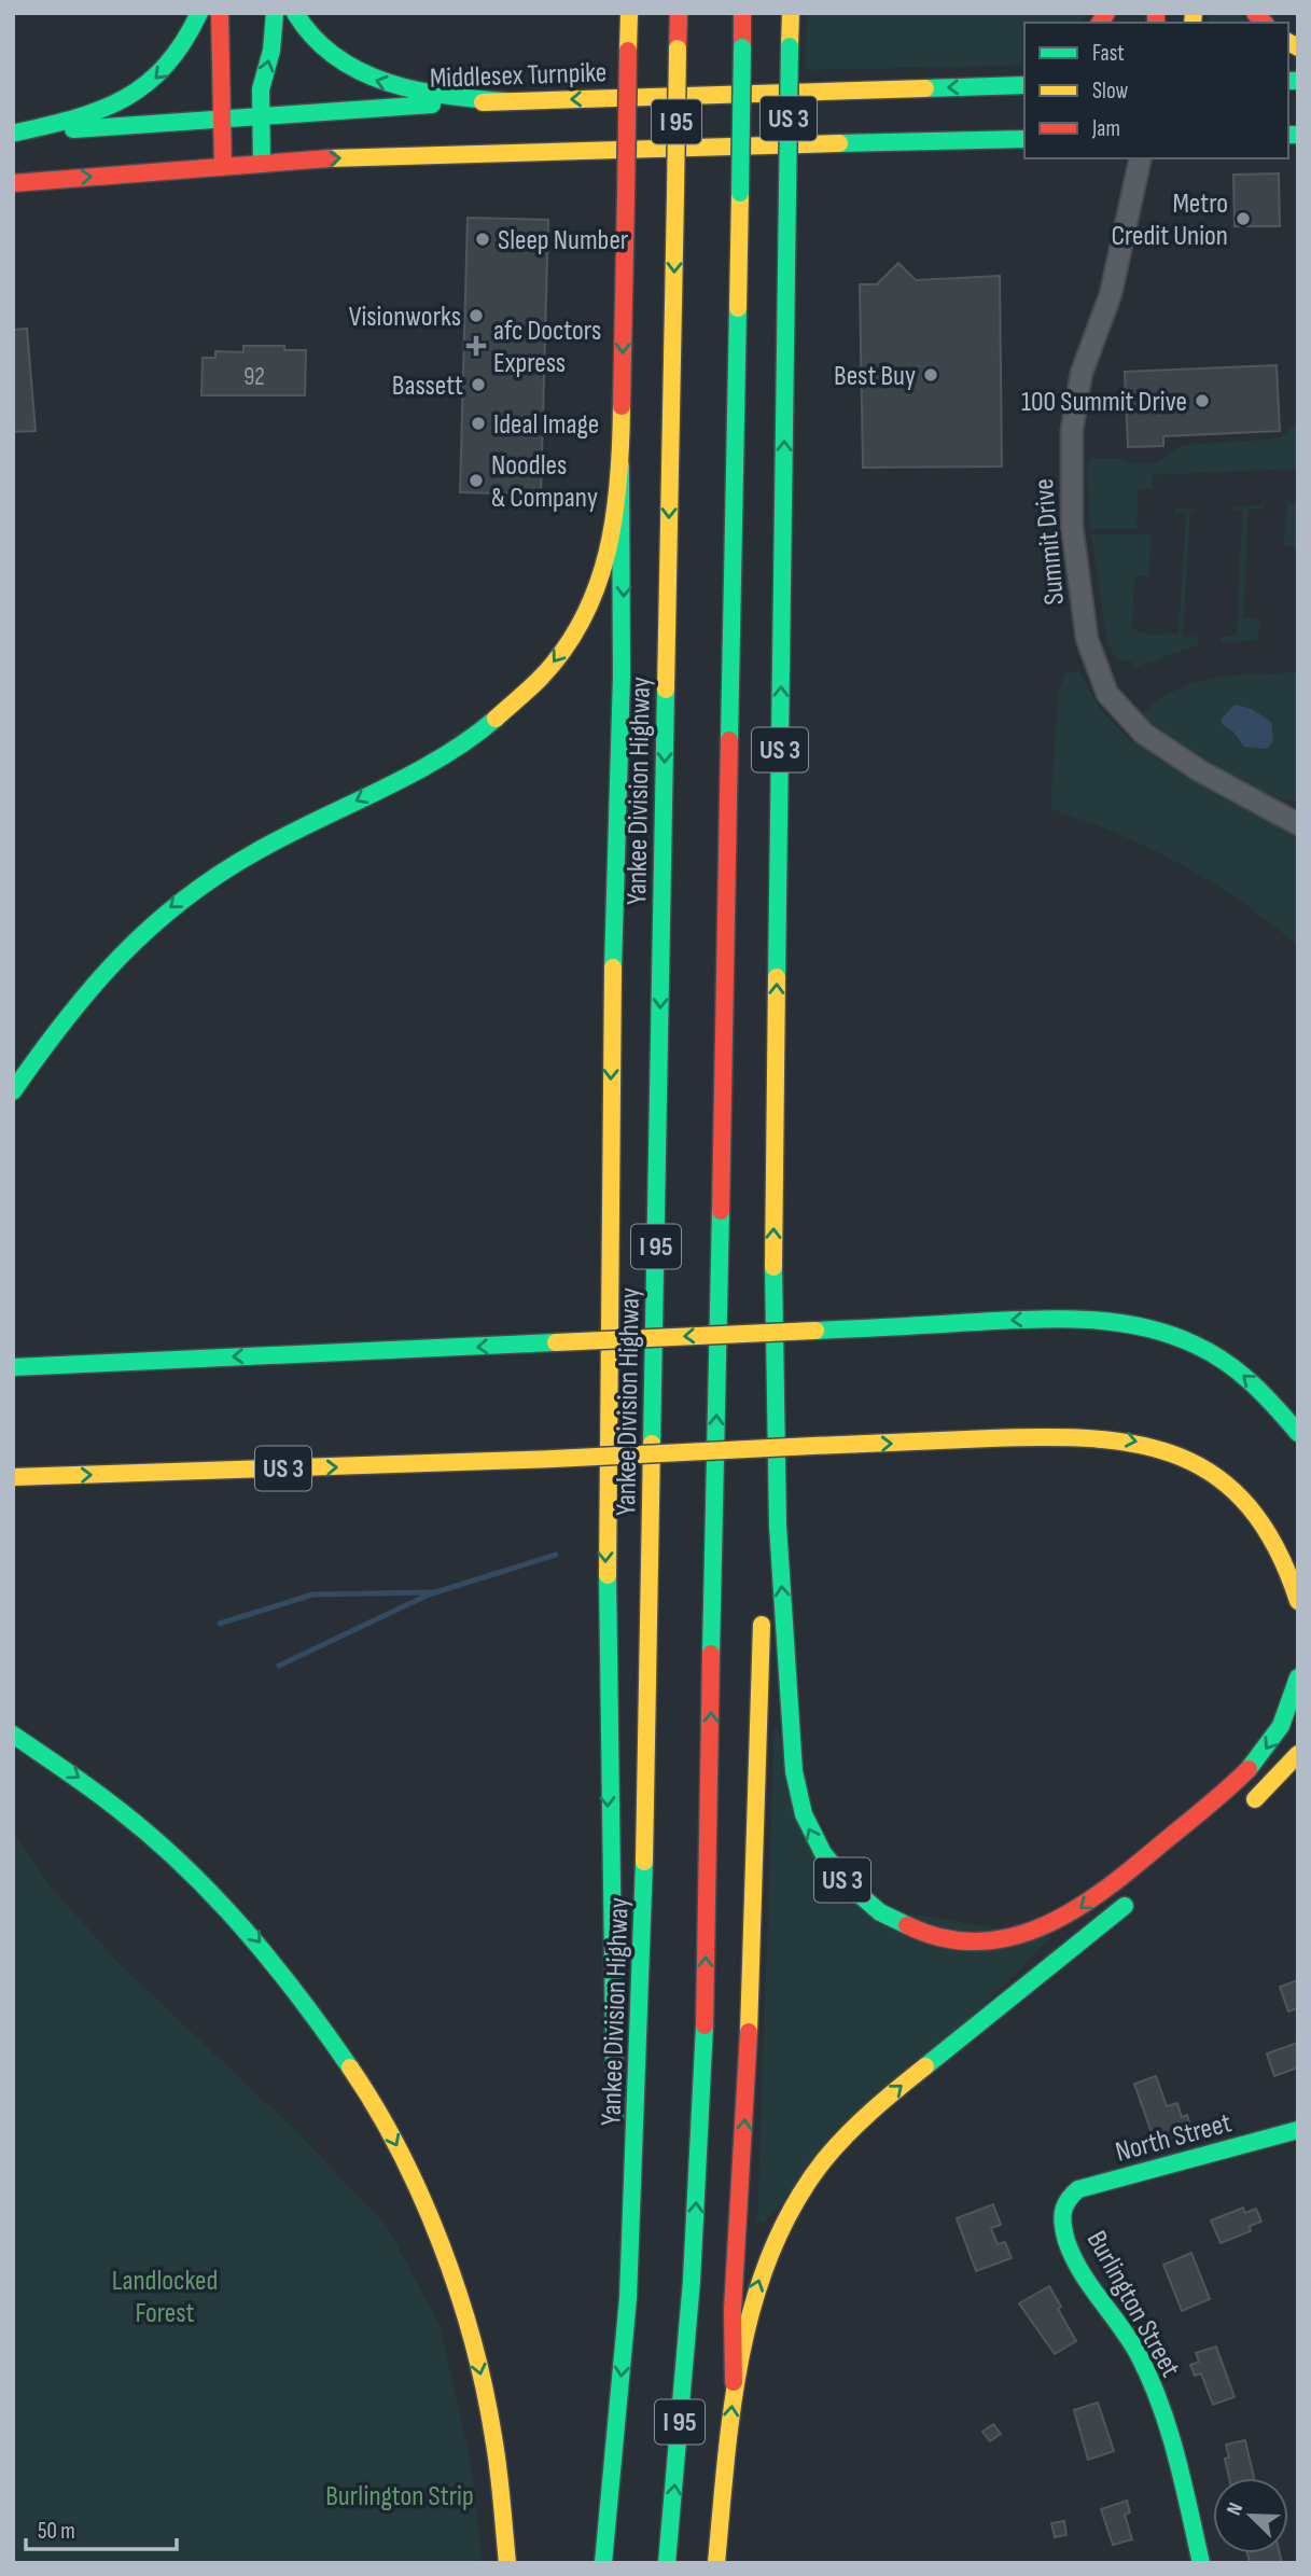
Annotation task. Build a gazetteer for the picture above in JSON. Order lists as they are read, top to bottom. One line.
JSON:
{"streets":{"main road":["Middlesex Turnpike","US 3","I 95","Yankee Division Highway","North Street","Burlington Street"],"street":["Summit Drive"]},"crossings":[["North Street","Burlington Street"]],"parks":["Landlocked Forest","Burlington Strip"],"places":{"other":["Metro Credit Union","Sleep Number","Visionworks","Best Buy","Bassett","100 Summit Drive","Ideal Image","Noodles & Company"],"health":["afc Doctors Express"]},"house_numbers":["92"],"legend":["Fast","Slow","Jam"],"scale_bar":"50 m","north":"top left"}
